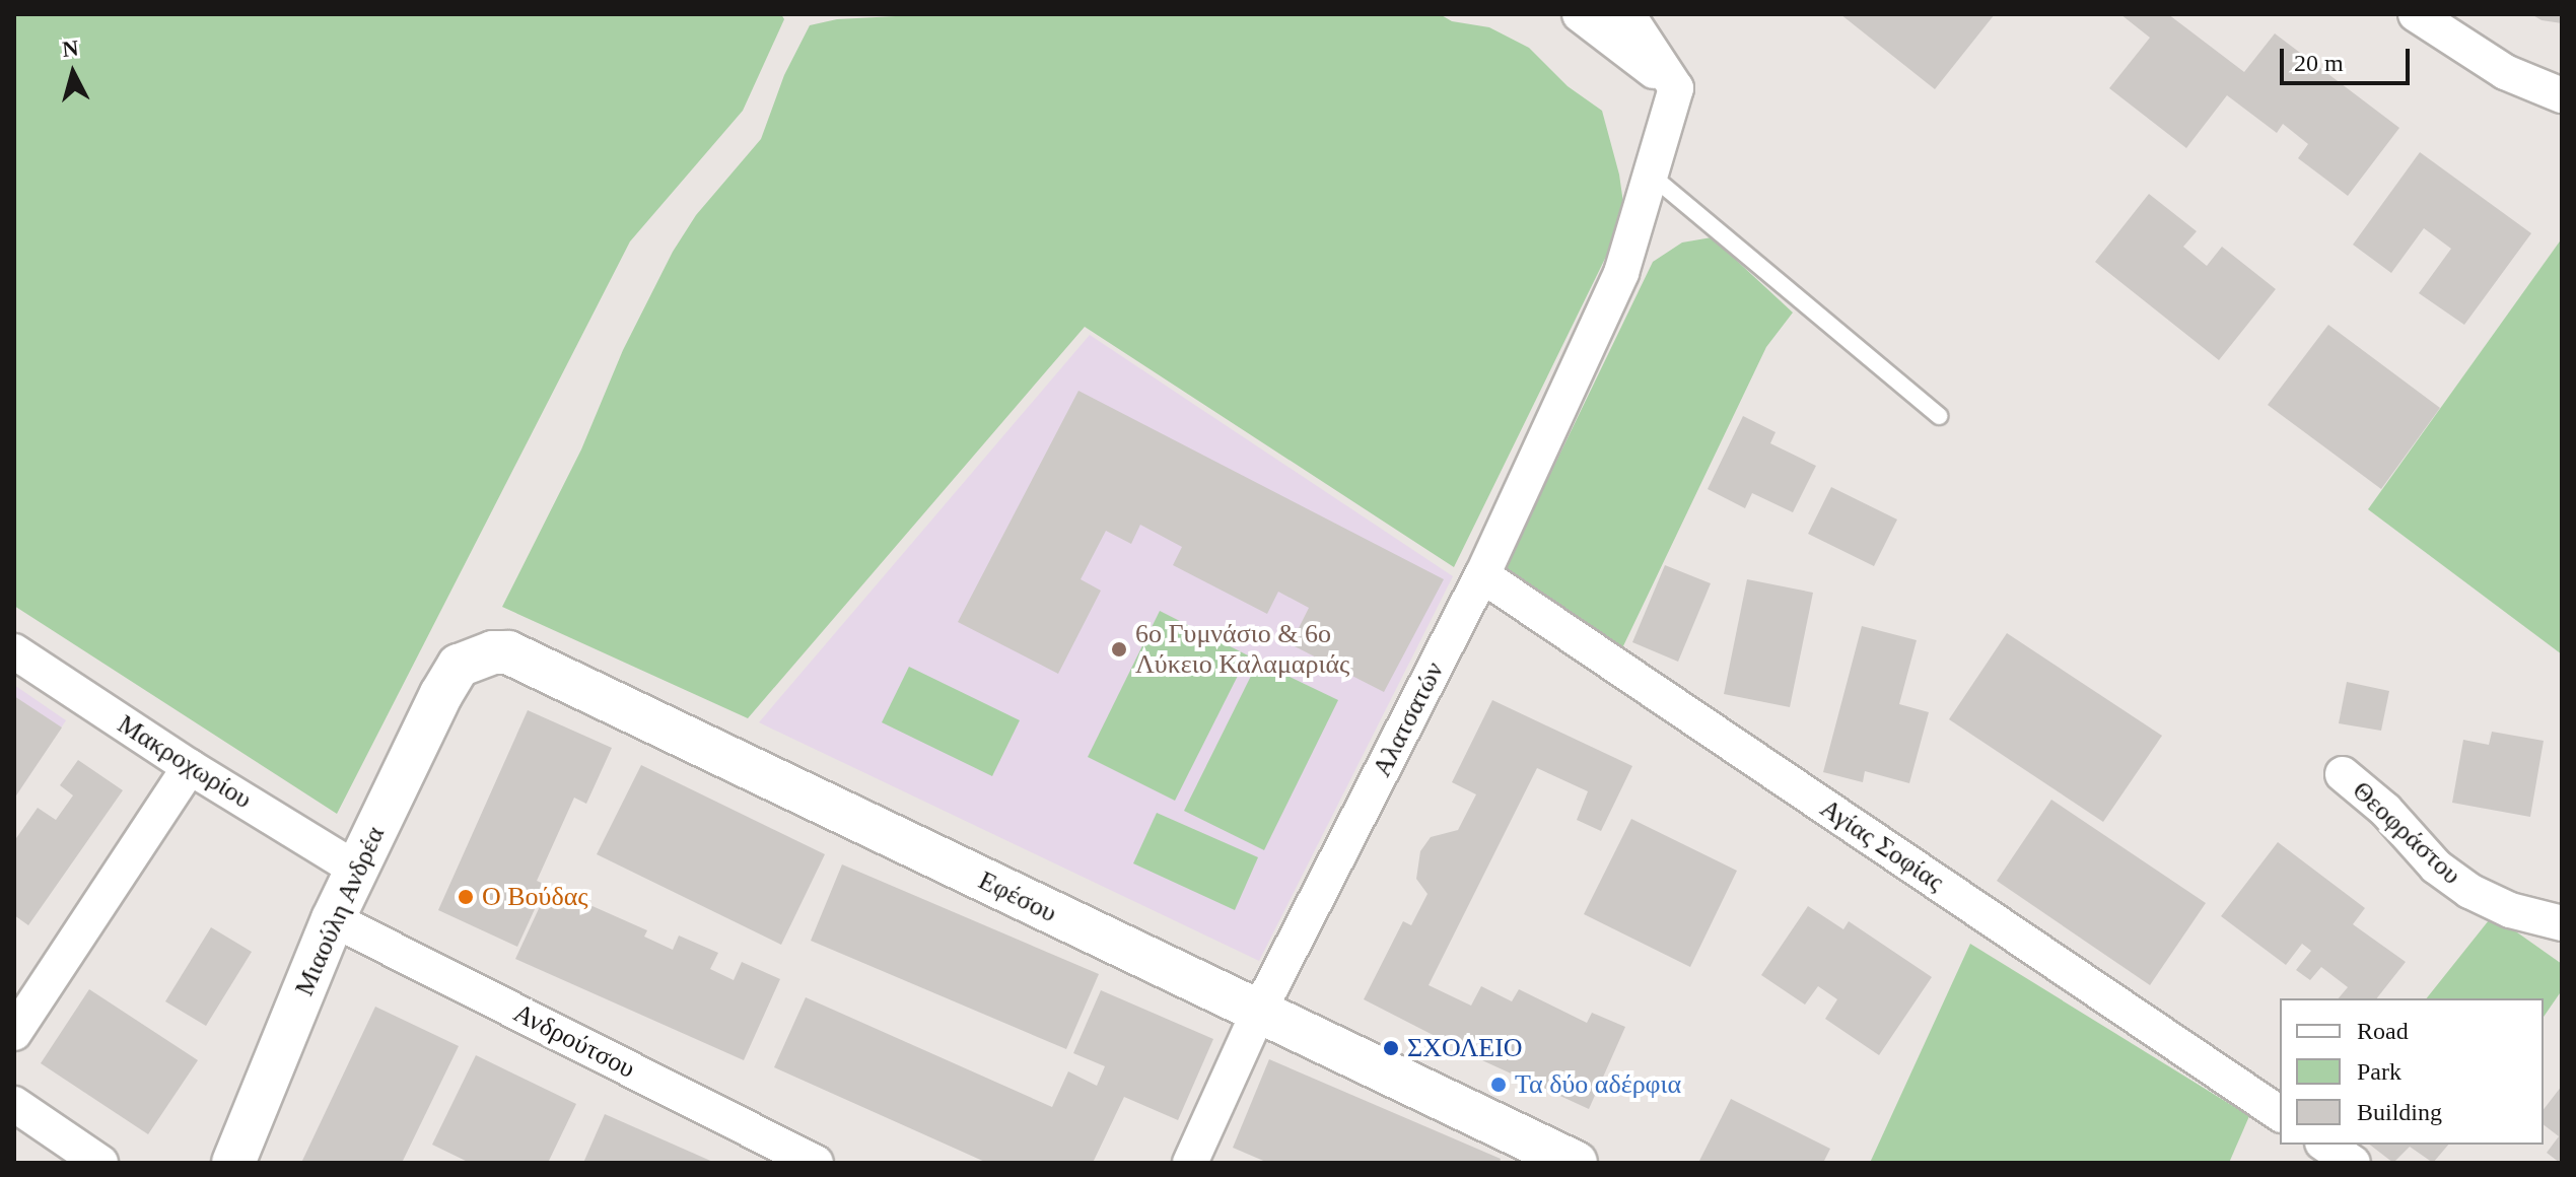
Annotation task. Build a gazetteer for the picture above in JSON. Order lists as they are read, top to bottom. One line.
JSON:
{"streets":{"street":["Αλατσατών","Μακροχωρίου","Θεοφράστου","Αγίας Σοφίας","Εφέσου","Μιαούλη Ανδρέα","Ανδρούτσου"]},"crossings":[["Αλατσατών","Αγίας Σοφίας"],["Αλατσατών","Εφέσου"],["Μακροχωρίου","Μιαούλη Ανδρέα"],["Εφέσου","Μιαούλη Ανδρέα"],["Μιαούλη Ανδρέα","Ανδρούτσου"]],"places":["6ο Γυμνάσιο & 6ο Λύκειο Καλαμαριάς","Ο Βούδας","ΣΧΟΛΕΙΟ","Τα δύο αδέρφια"],"legend":["Road","Park","Building"],"scale_bar":"20 m","north":"top"}
